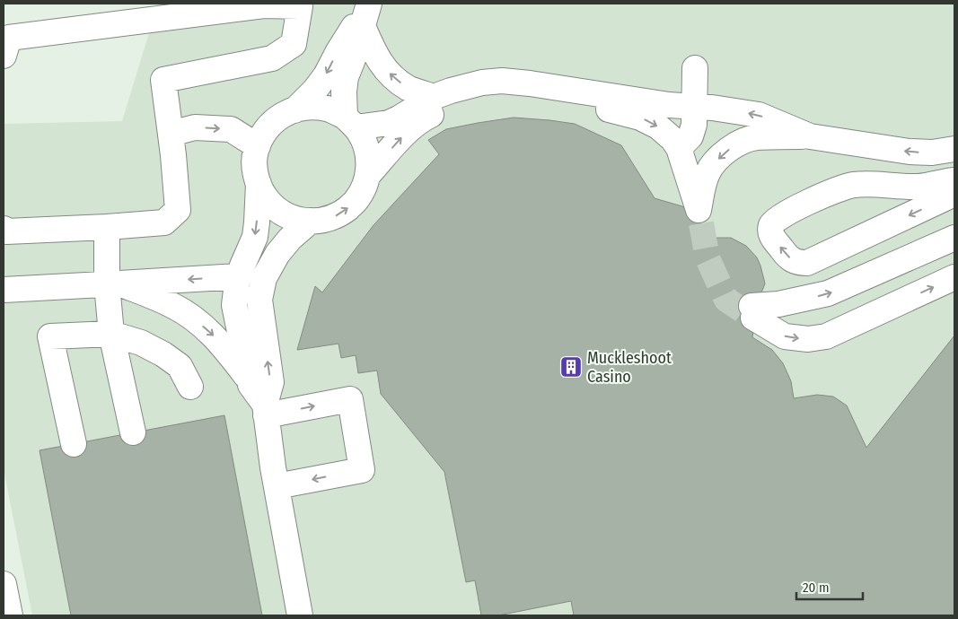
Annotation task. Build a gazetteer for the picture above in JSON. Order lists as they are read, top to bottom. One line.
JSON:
{"places":{"building":["Muckleshoot Casino"]},"scale_bar":"20 m"}
